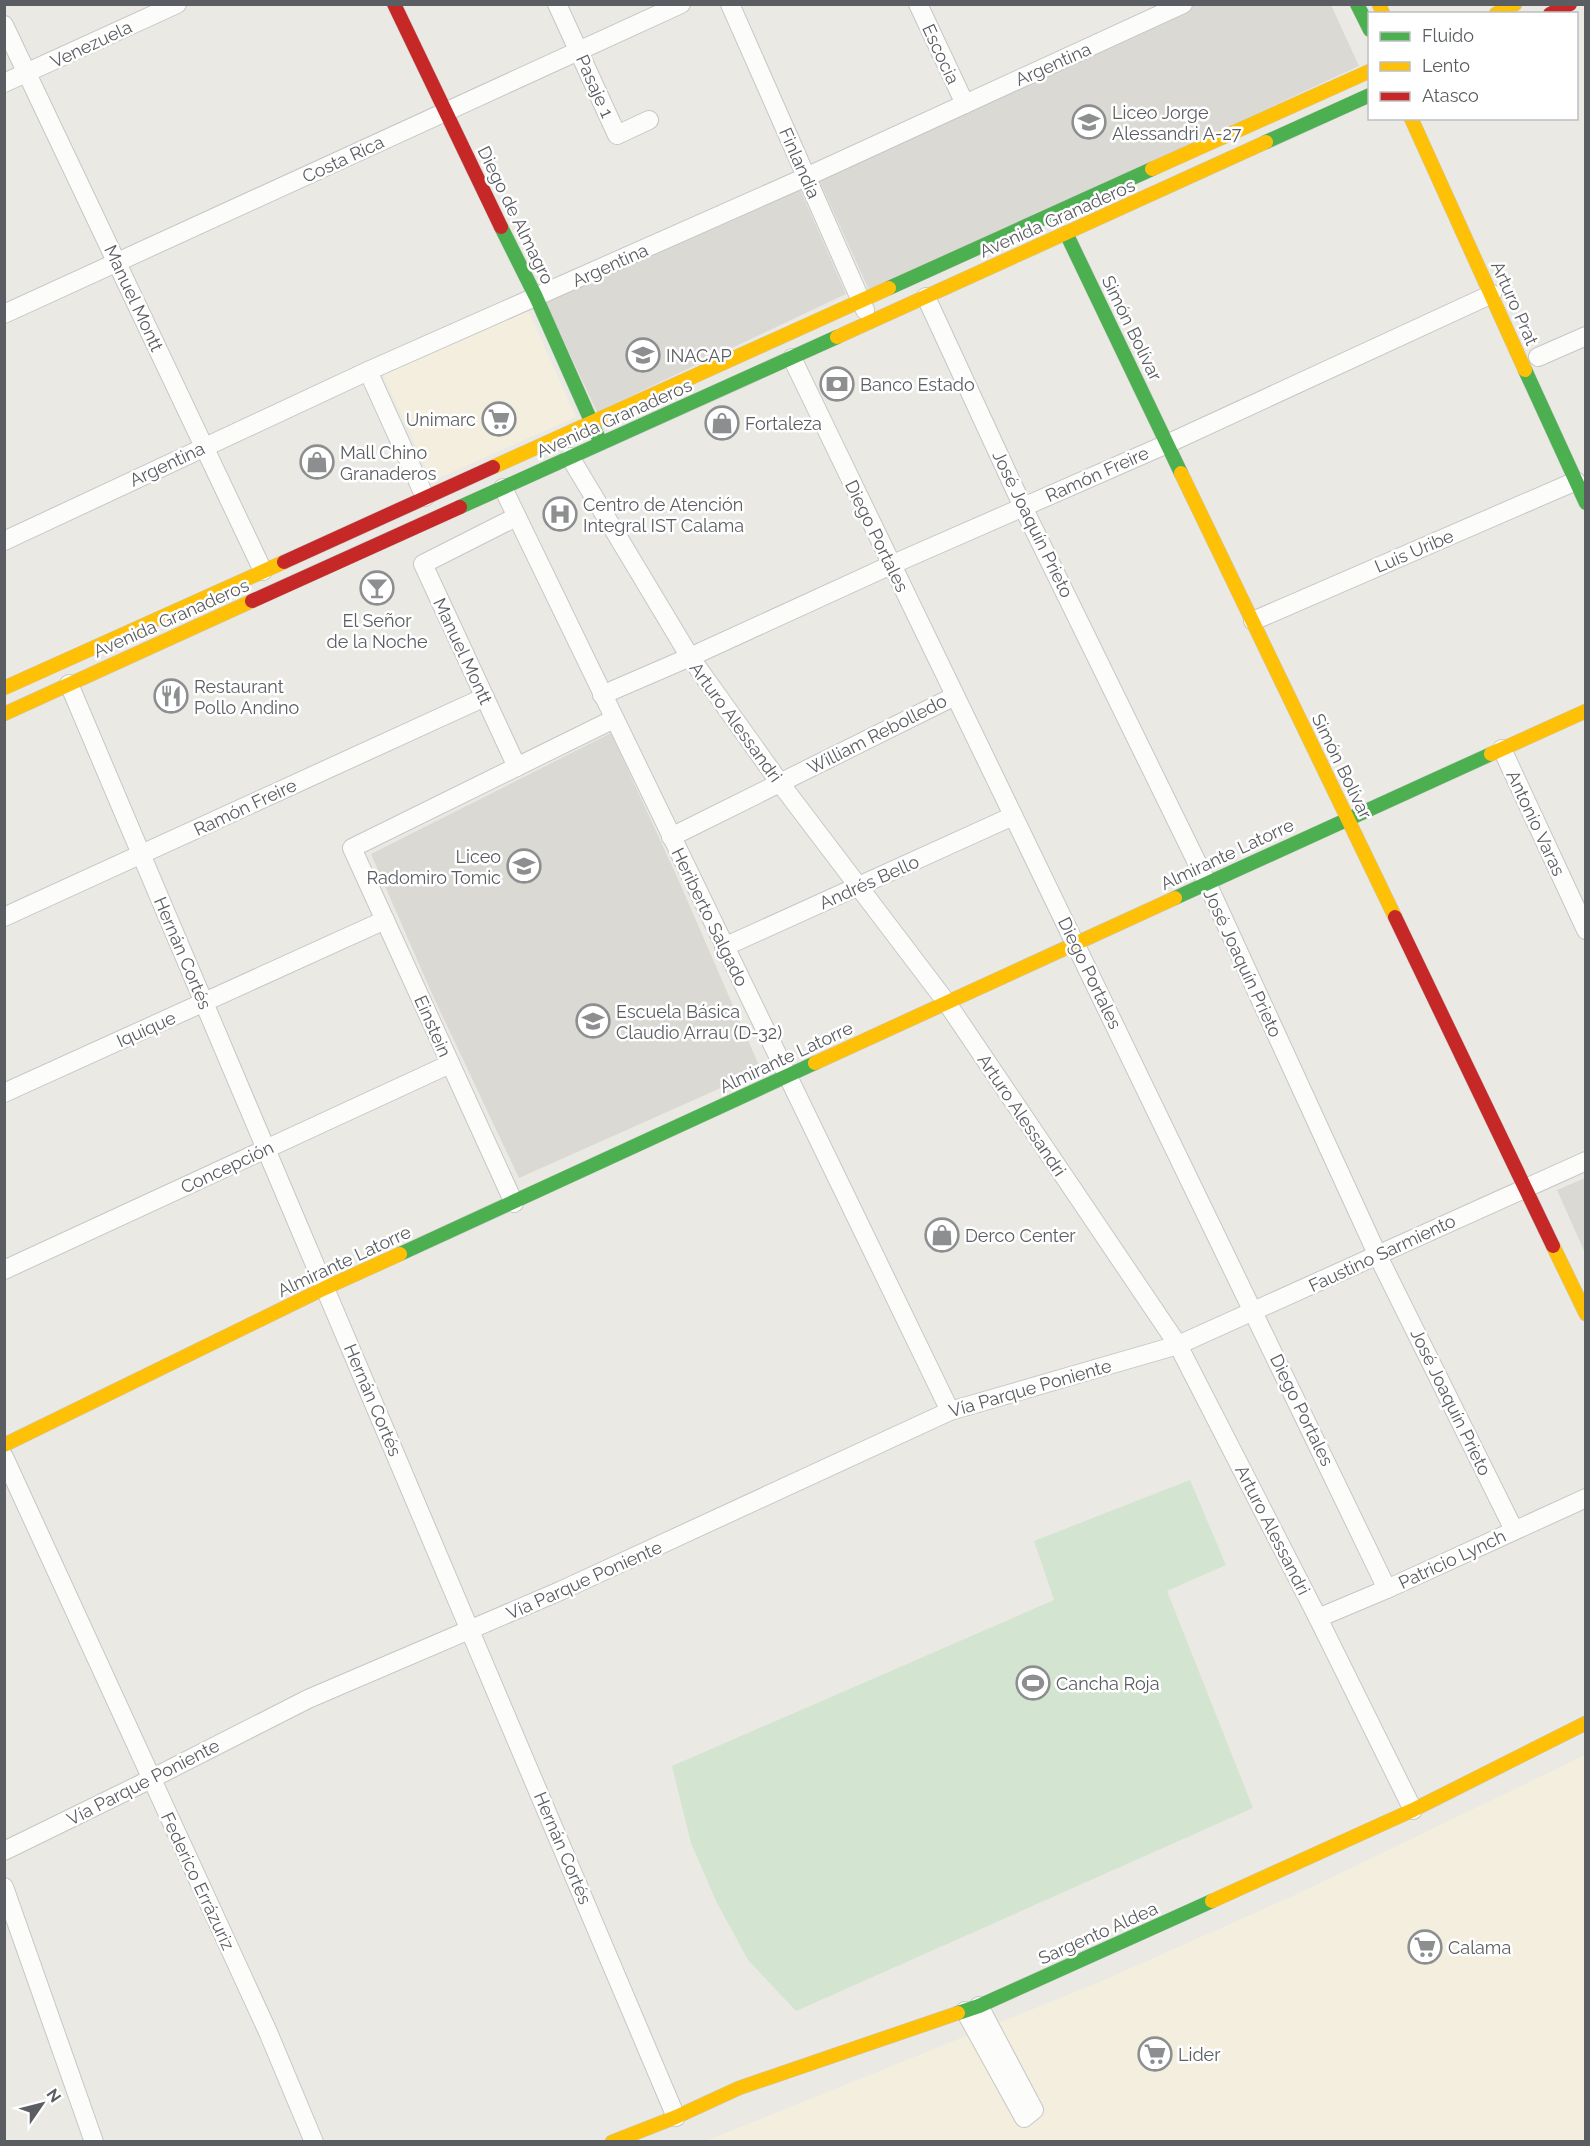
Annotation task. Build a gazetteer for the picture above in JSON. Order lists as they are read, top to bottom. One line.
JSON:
{"streets":{"main road":["Diego de Almagro","Avenida Granaderos","Arturo Prat","Simón Bolívar","Almirante Latorre","Sargento Aldea"],"street":["Venezuela","Escocia","Argentina","Pasaje 1","Costa Rica","Finlandia","Manuel Montt","Ramón Freire","José Joaquín Prieto","Diego Portales","Luis Uribe","Arturo Alessandri","William Rebolledo","Antonio Varas","Andrés Bello","Heriberto Salgado","Hernán Cortés","Einstein","Iquique","Concepción","Faustino Sarmiento","Vía Parque Poniente","Patricio Lynch","Federico Errázuriz"]},"crossings":[["Venezuela","Manuel Montt"],["Escocia","Argentina"],["Argentina","Finlandia"],["Argentina","Diego de Almagro"],["Argentina","Manuel Montt"],["Pasaje 1","Costa Rica"],["Costa Rica","Diego de Almagro"],["Costa Rica","Manuel Montt"],["Finlandia","Avenida Granaderos"],["Diego de Almagro","Avenida Granaderos"],["Avenida Granaderos","Manuel Montt"],["Avenida Granaderos","Simón Bolívar"],["Avenida Granaderos","José Joaquín Prieto"],["Avenida Granaderos","Diego Portales"],["Avenida Granaderos","Arturo Alessandri"],["Avenida Granaderos","Heriberto Salgado"],["Avenida Granaderos","Hernán Cortés"],["Manuel Montt","Ramón Freire"],["Manuel Montt","Heriberto Salgado"],["Manuel Montt","Einstein"],["Arturo Prat","Ramón Freire"],["Arturo Prat","Luis Uribe"],["Simón Bolívar","Ramón Freire"],["Simón Bolívar","Luis Uribe"],["Simón Bolívar","Almirante Latorre"],["Simón Bolívar","Faustino Sarmiento"],["Ramón Freire","José Joaquín Prieto"],["Ramón Freire","Diego Portales"],["Ramón Freire","Arturo Alessandri"],["Ramón Freire","Heriberto Salgado"],["Ramón Freire","Hernán Cortés"],["José Joaquín Prieto","Almirante Latorre"],["José Joaquín Prieto","Faustino Sarmiento"],["José Joaquín Prieto","Patricio Lynch"],["Diego Portales","William Rebolledo"],["Diego Portales","Almirante Latorre"],["Diego Portales","Andrés Bello"],["Diego Portales","Faustino Sarmiento"],["Diego Portales","Patricio Lynch"],["Arturo Alessandri","William Rebolledo"],["Arturo Alessandri","Almirante Latorre"],["Arturo Alessandri","Andrés Bello"],["Arturo Alessandri","Faustino Sarmiento"],["Arturo Alessandri","Vía Parque Poniente"],["Arturo Alessandri","Patricio Lynch"],["Arturo Alessandri","Sargento Aldea"],["William Rebolledo","Heriberto Salgado"],["Antonio Varas","Almirante Latorre"],["Almirante Latorre","Heriberto Salgado"],["Almirante Latorre","Hernán Cortés"],["Almirante Latorre","Einstein"],["Andrés Bello","Heriberto Salgado"],["Heriberto Salgado","Vía Parque Poniente"],["Hernán Cortés","Iquique"],["Hernán Cortés","Concepción"],["Hernán Cortés","Vía Parque Poniente"],["Hernán Cortés","Sargento Aldea"],["Einstein","Iquique"],["Einstein","Concepción"],["Faustino Sarmiento","Vía Parque Poniente"],["Vía Parque Poniente","Federico Errázuriz"]],"places":{"school or university":["Liceo Jorge Alessandri A-27","INACAP","Liceo Radomiro Tomic","Escuela Básica Claudio Arrau (D-32)"],"bank":["Banco Estado"],"supermarket":["Unimarc","Calama","Lider"],"shop":["Fortaleza","Mall Chino Granaderos","Derco Center"],"hospital":["Centro de Atención Integral IST Calama"],"bar":["El Señor de la Noche"],"restaurant":["Restaurant Pollo Andino"],"sports":["Cancha Roja"]},"legend":["Fluido","Lento","Atasco"],"north":"top right"}
